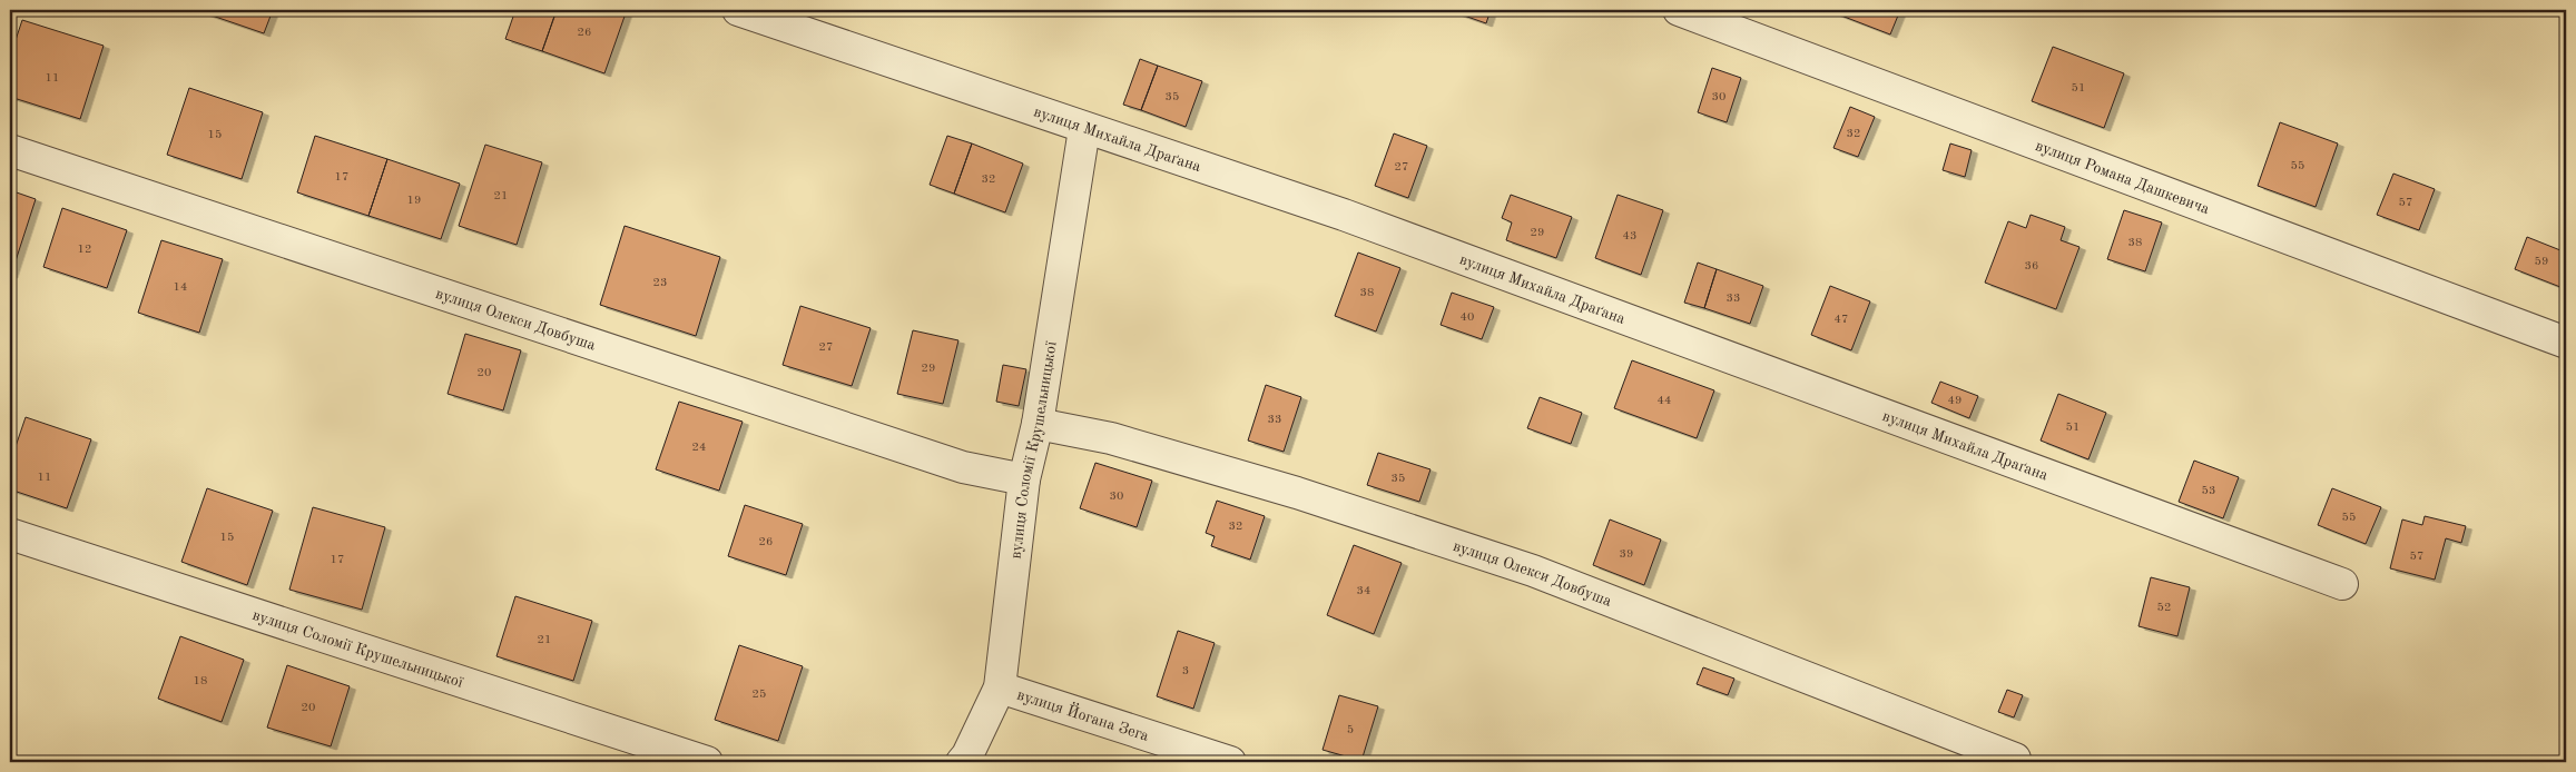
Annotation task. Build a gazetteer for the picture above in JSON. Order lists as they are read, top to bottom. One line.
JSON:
{"streets":{"street":["вулиця Михайла Драґана","вулиця Романа Дашкевича","вулиця Олекси Довбуша","вулиця Соломії Крушельницької","вулиця Йогана Зега"]},"crossings":[["вулиця Михайла Драґана","вулиця Соломії Крушельницької"],["вулиця Олекси Довбуша","вулиця Соломії Крушельницької"],["вулиця Соломії Крушельницької","вулиця Йогана Зега"]],"house_numbers":["26","11","51","35","30","32","15","55","27","17","32","21","19","57","29","43","38","12","59","36","23","14","38","33","40","47","27","29","20","44","49","33","51","24","11","35","53","30","55","32","15","26","39","57","17","34","52","21","3","18","25","20","5"]}
